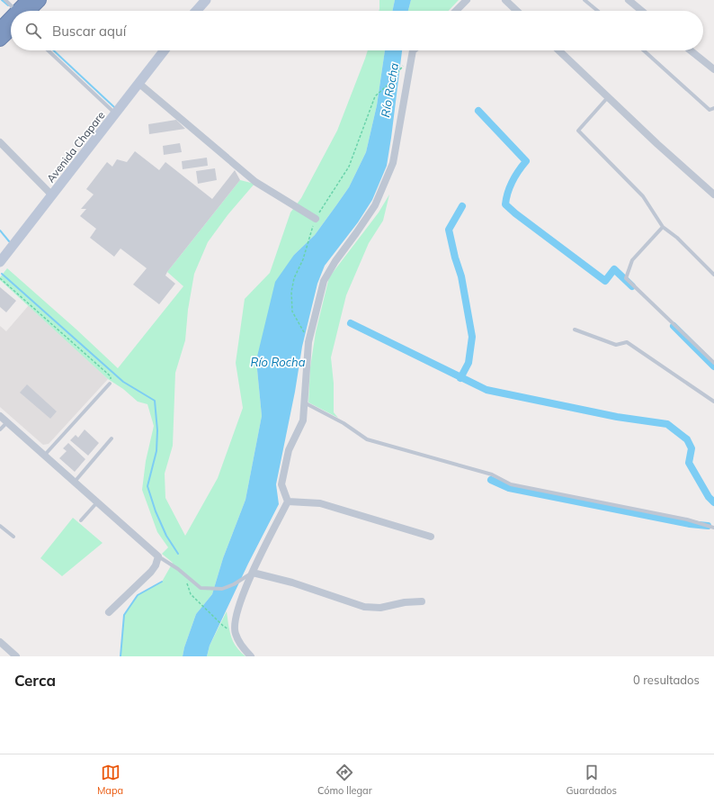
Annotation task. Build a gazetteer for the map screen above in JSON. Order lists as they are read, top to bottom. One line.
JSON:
{"streets":{"main road":["Avenida Chapare"]},"water":["Río Rocha"],"page":{"search":"Buscar aquí","heading":["Cerca","0 resultados"],"nav":["Mapa","Cómo llegar","Guardados"]}}
